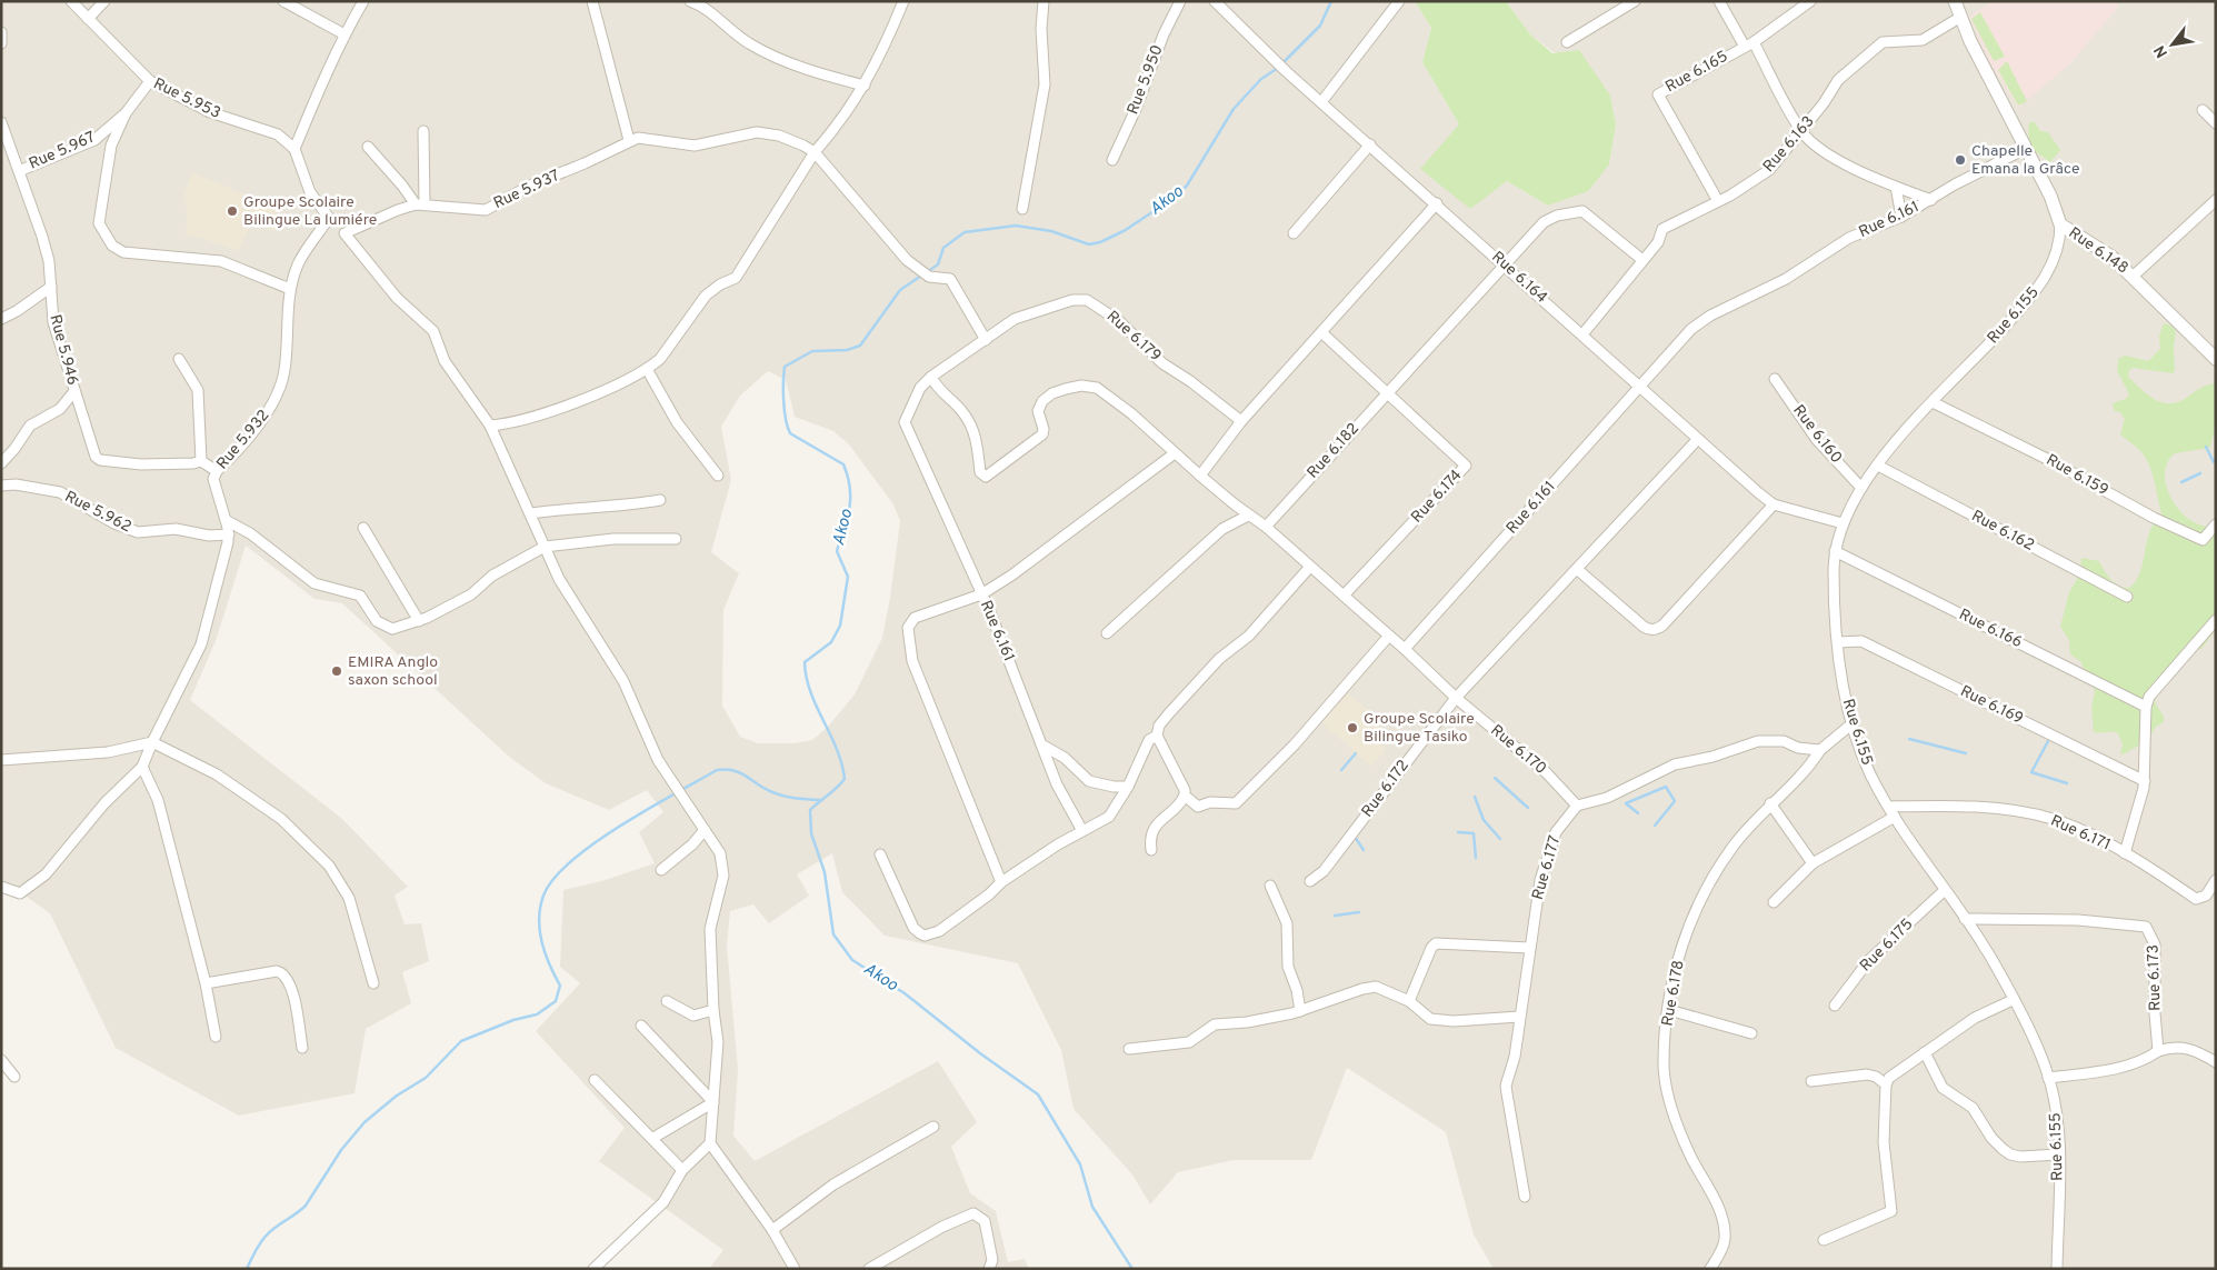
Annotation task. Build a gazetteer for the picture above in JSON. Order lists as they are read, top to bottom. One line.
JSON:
{"streets":{"street":["Rue 6.165","Rue 5.950","Rue 5.953","Rue 6.163","Rue 5.967","Rue 5.937","Rue 6.161","Rue 6.148","Rue 6.164","Rue 6.155","Rue 6.179","Rue 5.946","Rue 6.160","Rue 5.932","Rue 6.182","Rue 6.159","Rue 6.174","Rue 5.962","Rue 6.162","Rue 6.166","Rue 6.169","Rue 6.170","Rue 6.172","Rue 6.171","Rue 6.177","Rue 6.175","Rue 6.173","Rue 6.178"]},"crossings":[["Rue 6.165","Rue 6.163"],["Rue 5.953","Rue 5.967"],["Rue 5.953","Rue 5.932"],["Rue 6.163","Rue 6.148"],["Rue 6.163","Rue 6.164"],["Rue 6.163","Rue 6.182"],["Rue 5.967","Rue 5.946"],["Rue 6.161","Rue 6.148"],["Rue 6.161","Rue 6.164"],["Rue 6.148","Rue 6.155"],["Rue 6.164","Rue 6.155"],["Rue 6.164","Rue 6.182"],["Rue 6.164","Rue 6.172"],["Rue 6.155","Rue 6.160"],["Rue 6.155","Rue 6.159"],["Rue 6.155","Rue 6.162"],["Rue 6.155","Rue 6.166"],["Rue 6.155","Rue 6.169"],["Rue 6.155","Rue 6.171"],["Rue 6.155","Rue 6.175"],["Rue 6.155","Rue 6.173"],["Rue 5.932","Rue 5.962"],["Rue 6.182","Rue 6.174"],["Rue 6.170","Rue 6.172"],["Rue 6.170","Rue 6.177"]],"water":["Akoo"],"places":["Chapelle Emana la Grâce","Groupe Scolaire Bilingue La lumiére","EMIRA Anglo saxon school","Groupe Scolaire Bilingue Tasiko"],"north":"bottom left"}
